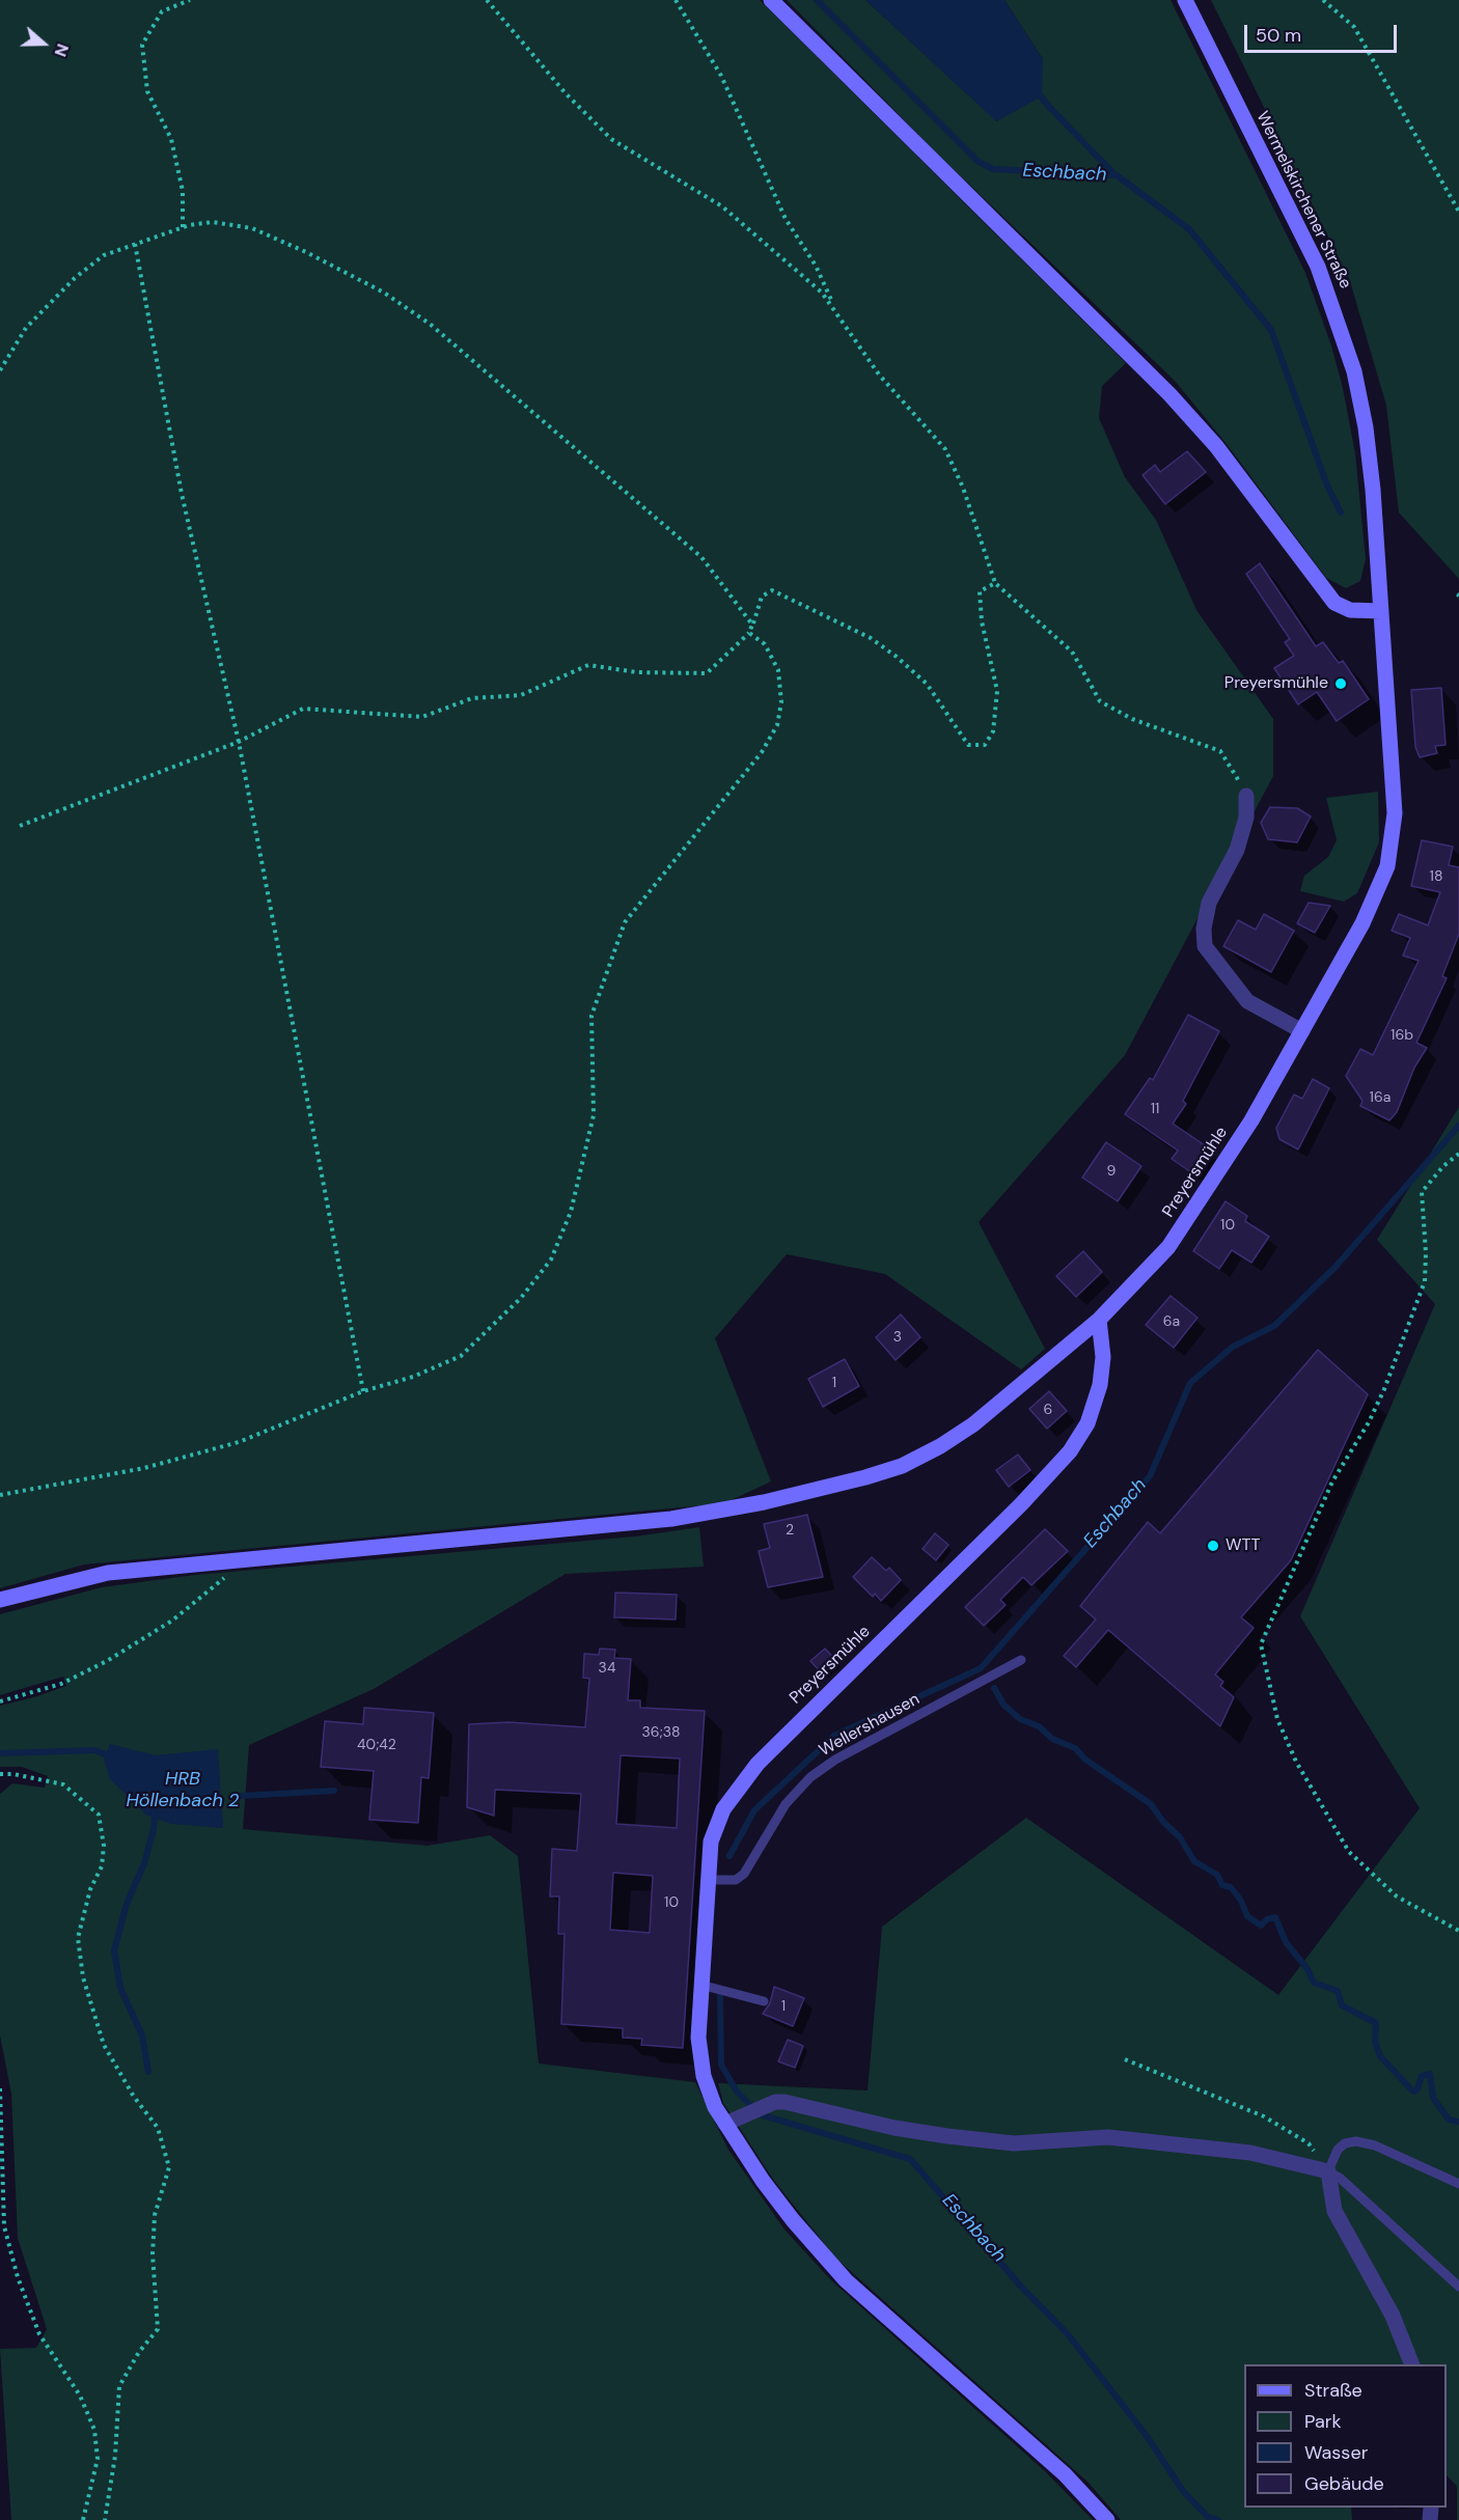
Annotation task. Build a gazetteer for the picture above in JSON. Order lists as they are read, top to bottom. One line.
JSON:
{"streets":{"main road":["Wermelskirchener Straße","Preyersmühle"],"lane":["Wellershausen"]},"crossings":[["Wermelskirchener Straße","Preyersmühle"],["Preyersmühle","Wellershausen"]],"water":["Eschbach","HRB Höllenbach 2"],"places":["Preyersmühle","WTT"],"house_numbers":["18","16b","16a","11","9","10","6a","3","1","6","2","34","36;38","40;42","10","1"],"legend":["Straße","Park","Wasser","Gebäude"],"scale_bar":"50 m","north":"right"}
